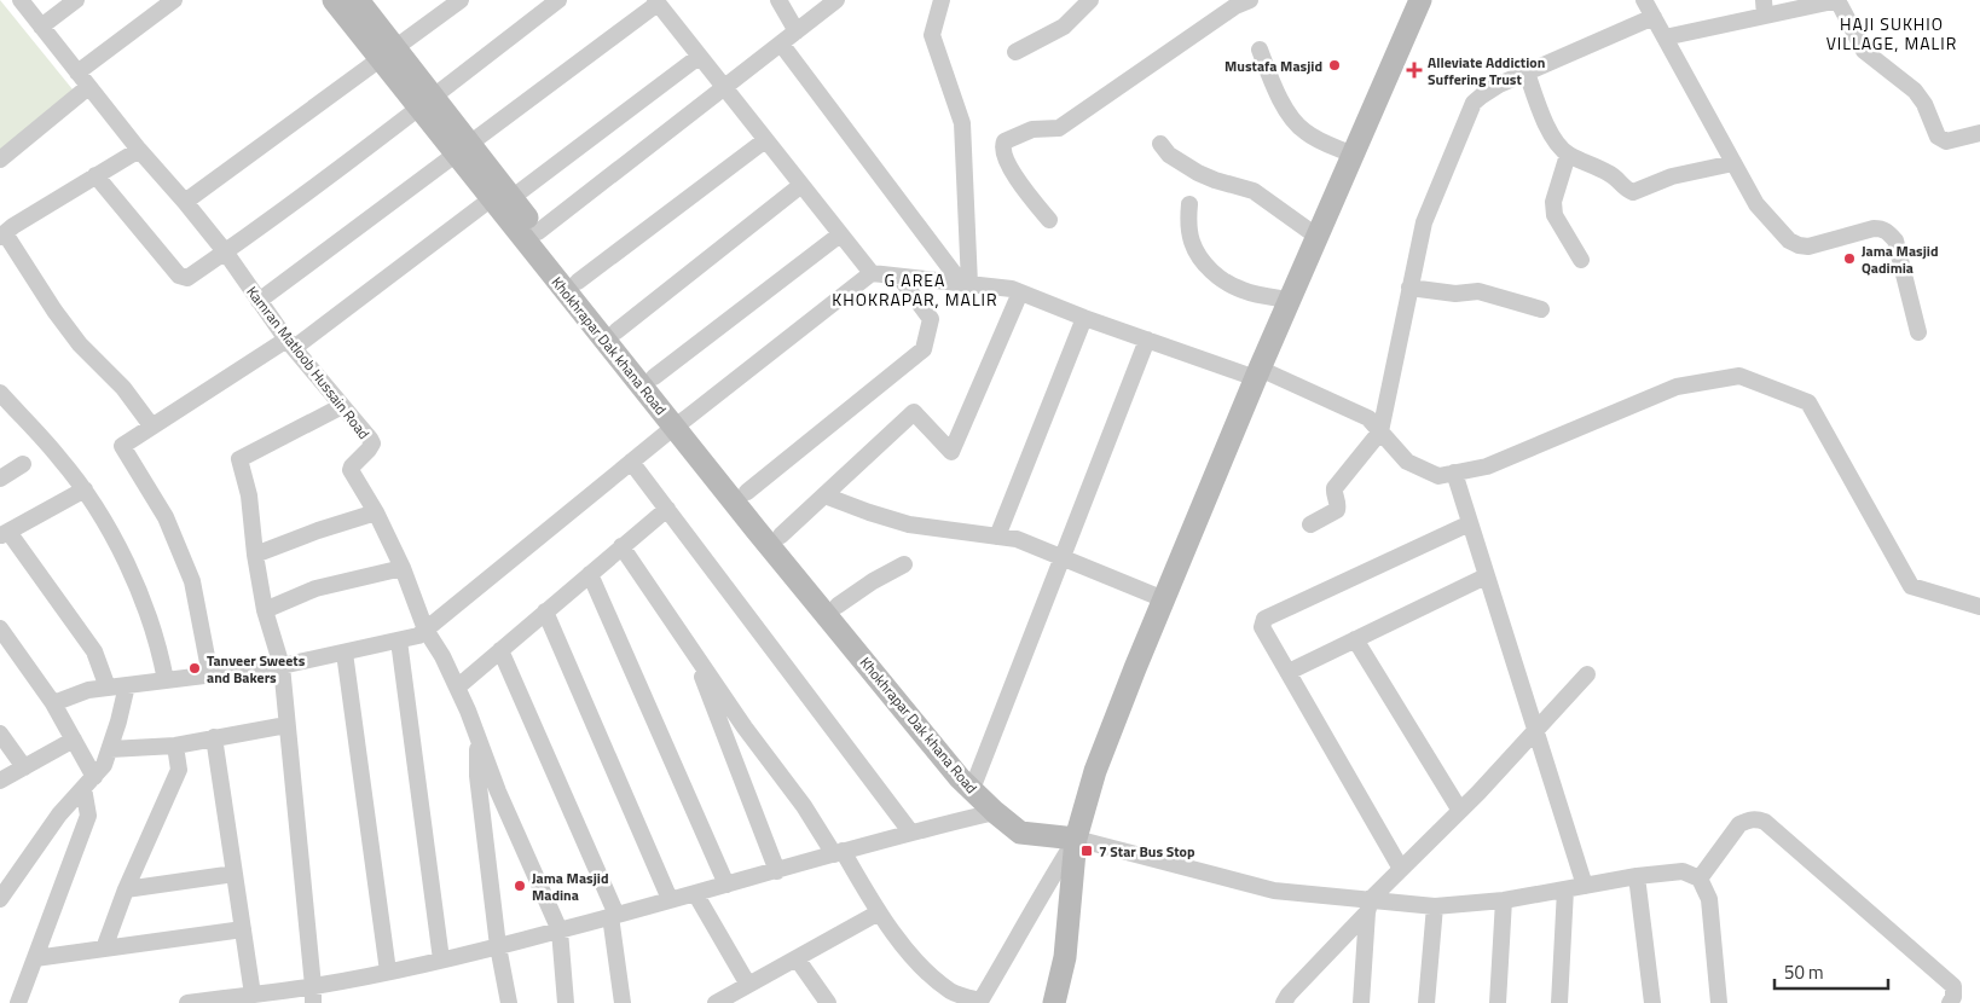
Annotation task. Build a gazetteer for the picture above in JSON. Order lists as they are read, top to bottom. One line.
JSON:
{"streets":{"street":["Khokhrapar Dak khana Road","Kamran Matloob Hussain Road"]},"districts":["HAJI SUKHIO VILLAGE, MALIR","G AREA KHOKRAPAR, MALIR"],"places":{"other":["Mustafa Masjid","Jama Masjid Qadimia","Tanveer Sweets and Bakers","Jama Masjid Madina"],"health":["Alleviate Addiction Suffering Trust"],"transit":["7 Star Bus Stop"]},"scale_bar":"50 m"}
